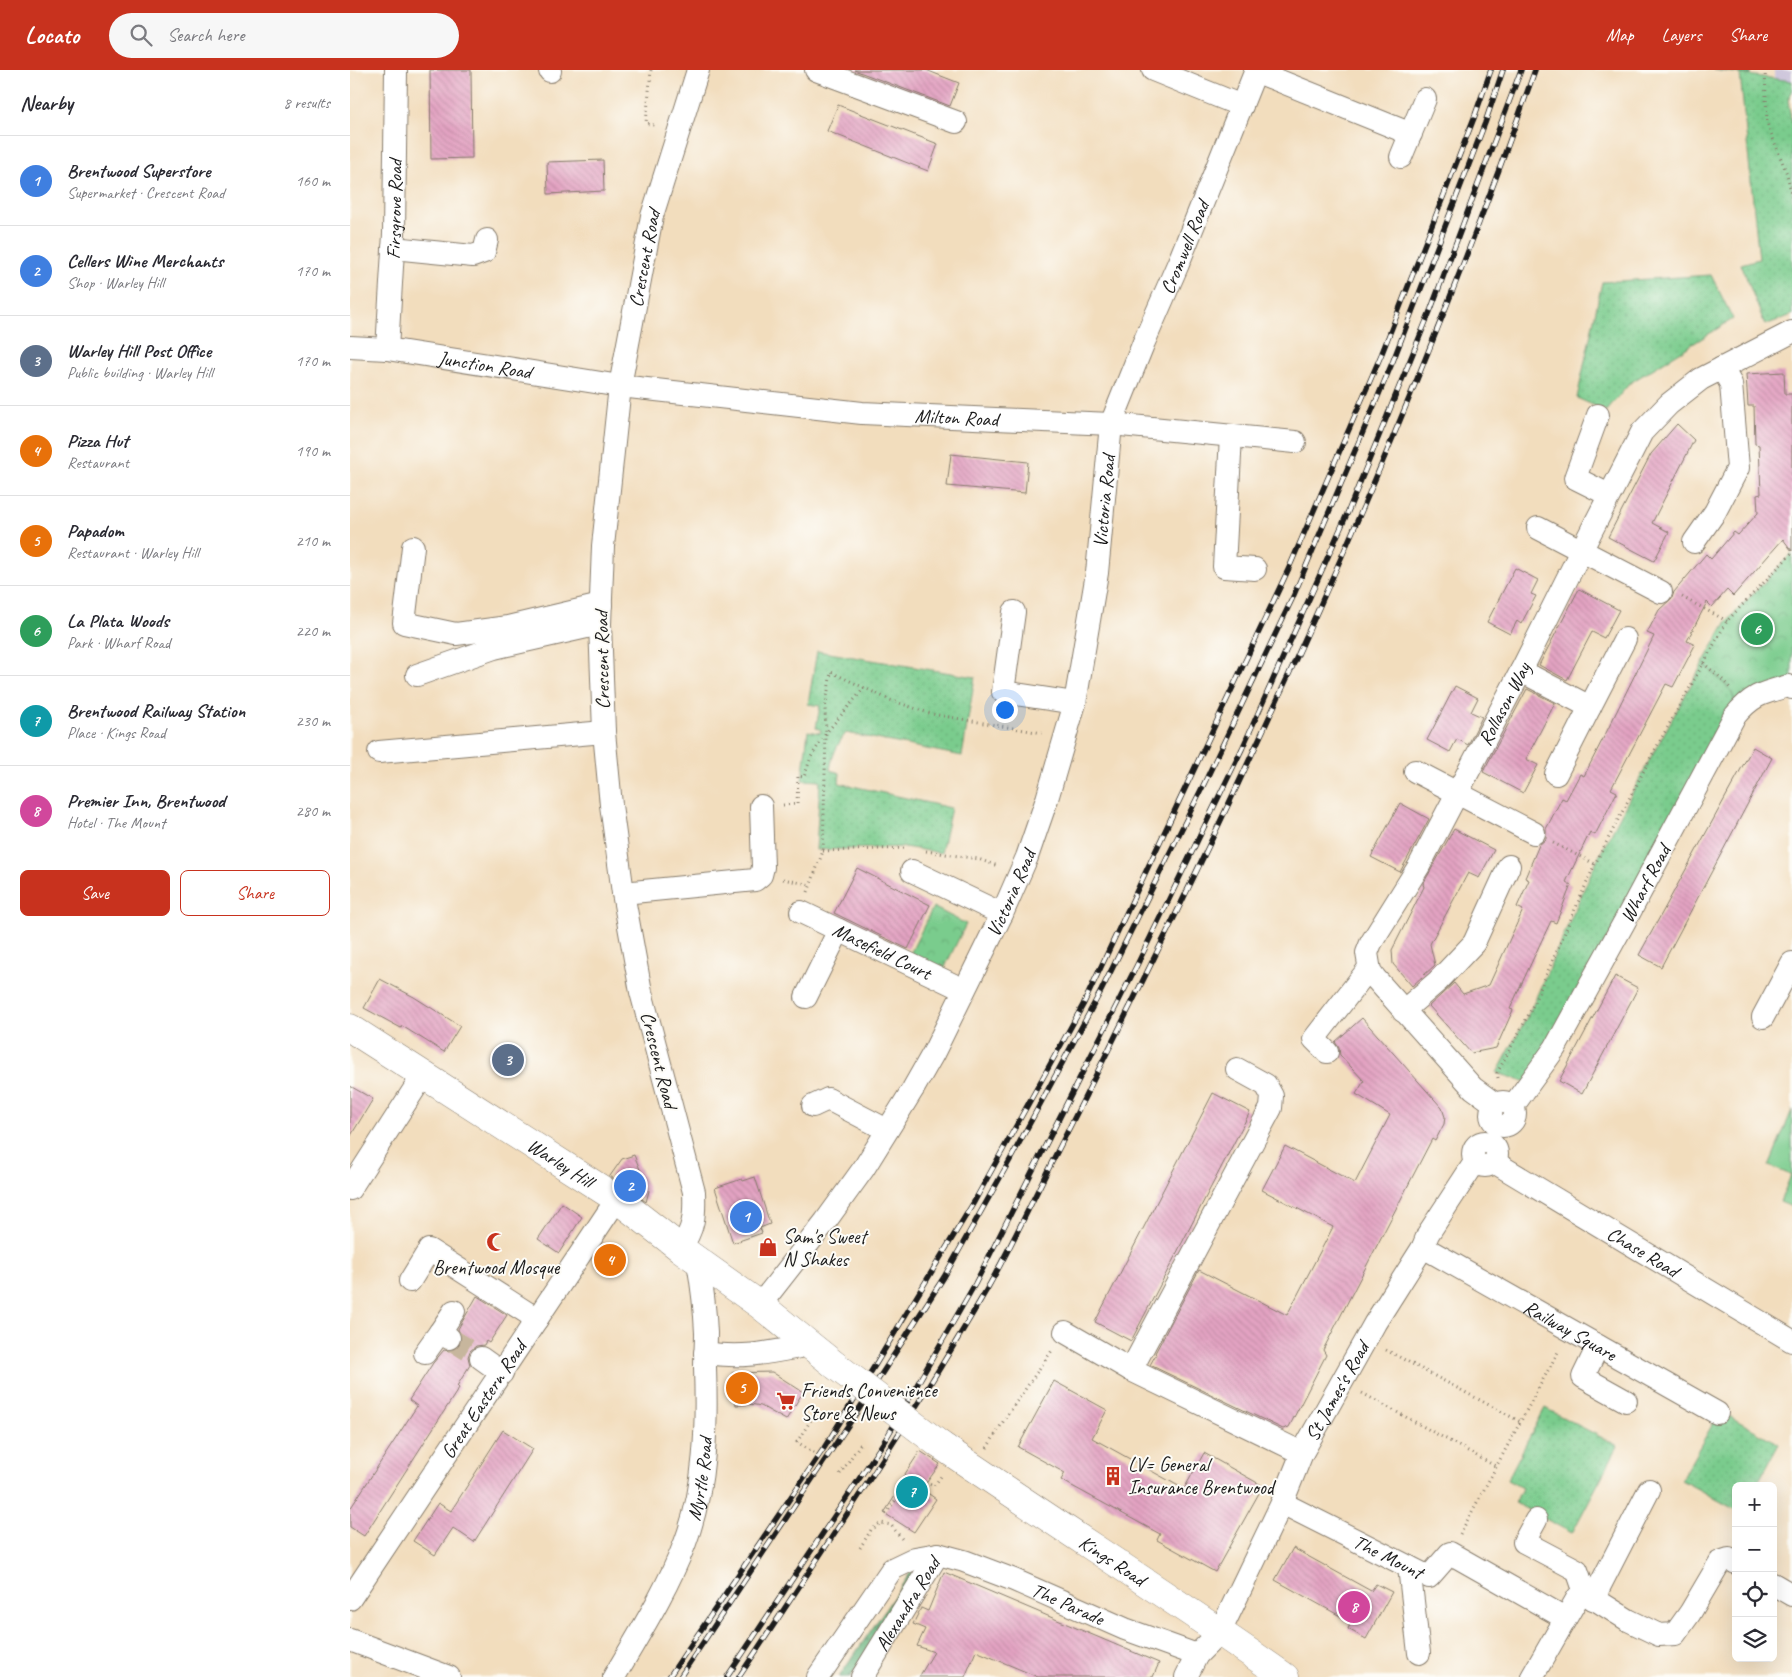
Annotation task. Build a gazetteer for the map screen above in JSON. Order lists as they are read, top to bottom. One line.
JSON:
{"streets":{"main road":["Warley Hill","Kings Road"],"street":["Firsgrove Road","Cromwell Road","Crescent Road","Junction Road","Milton Road","Victoria Road","Rollason Way","Wharf Road","Masefield Court","Chase Road","Railway Square","St James's Road","Great Eastern Road","Myrtle Road","The Mount","The Parade","Alexandra Road"]},"crossings":[["Firsgrove Road","Junction Road"],["Cromwell Road","Milton Road"],["Cromwell Road","Victoria Road"],["Crescent Road","Junction Road"],["Crescent Road","Milton Road"],["Crescent Road","Warley Hill"],["Crescent Road","Myrtle Road"],["Junction Road","Milton Road"],["Milton Road","Victoria Road"],["Victoria Road","Masefield Court"],["Victoria Road","Warley Hill"],["Wharf Road","Chase Road"],["Wharf Road","St James's Road"],["Warley Hill","Great Eastern Road"],["Warley Hill","Myrtle Road"],["Warley Hill","Kings Road"],["Chase Road","St James's Road"],["Railway Square","St James's Road"],["St James's Road","The Mount"],["St James's Road","Kings Road"],["St James's Road","The Parade"],["The Parade","Alexandra Road"]],"places":{"mosque":["Brentwood Mosque"],"shop":["Sam's Sweet N Shakes"],"supermarket":["Friends Convenience Store & News"],"building":["LV= General Insurance Brentwood"]},"page":{"header":"Locato","search":"Search here","nav":["Map","Layers","Share"],"heading":["Nearby","8 results"],"list":[{"mark":"1","name":"Brentwood Superstore","note":"Supermarket · Crescent Road","value":"160 m"},{"mark":"2","name":"Cellers Wine Merchants","note":"Shop · Warley Hill","value":"170 m"},{"mark":"3","name":"Warley Hill Post Office","note":"Public building · Warley Hill","value":"170 m"},{"mark":"4","name":"Pizza Hut","note":"Restaurant","value":"190 m"},{"mark":"5","name":"Papadom","note":"Restaurant · Warley Hill","value":"210 m"},{"mark":"6","name":"La Plata Woods","note":"Park · Wharf Road","value":"220 m"},{"mark":"7","name":"Brentwood Railway Station","note":"Place · Kings Road","value":"230 m"},{"mark":"8","name":"Premier Inn, Brentwood","note":"Hotel · The Mount","value":"280 m"}],"pins":["6","3","2","1","4","5","7","8"],"buttons":["Save","Share"],"map_buttons":["+","−"]}}
